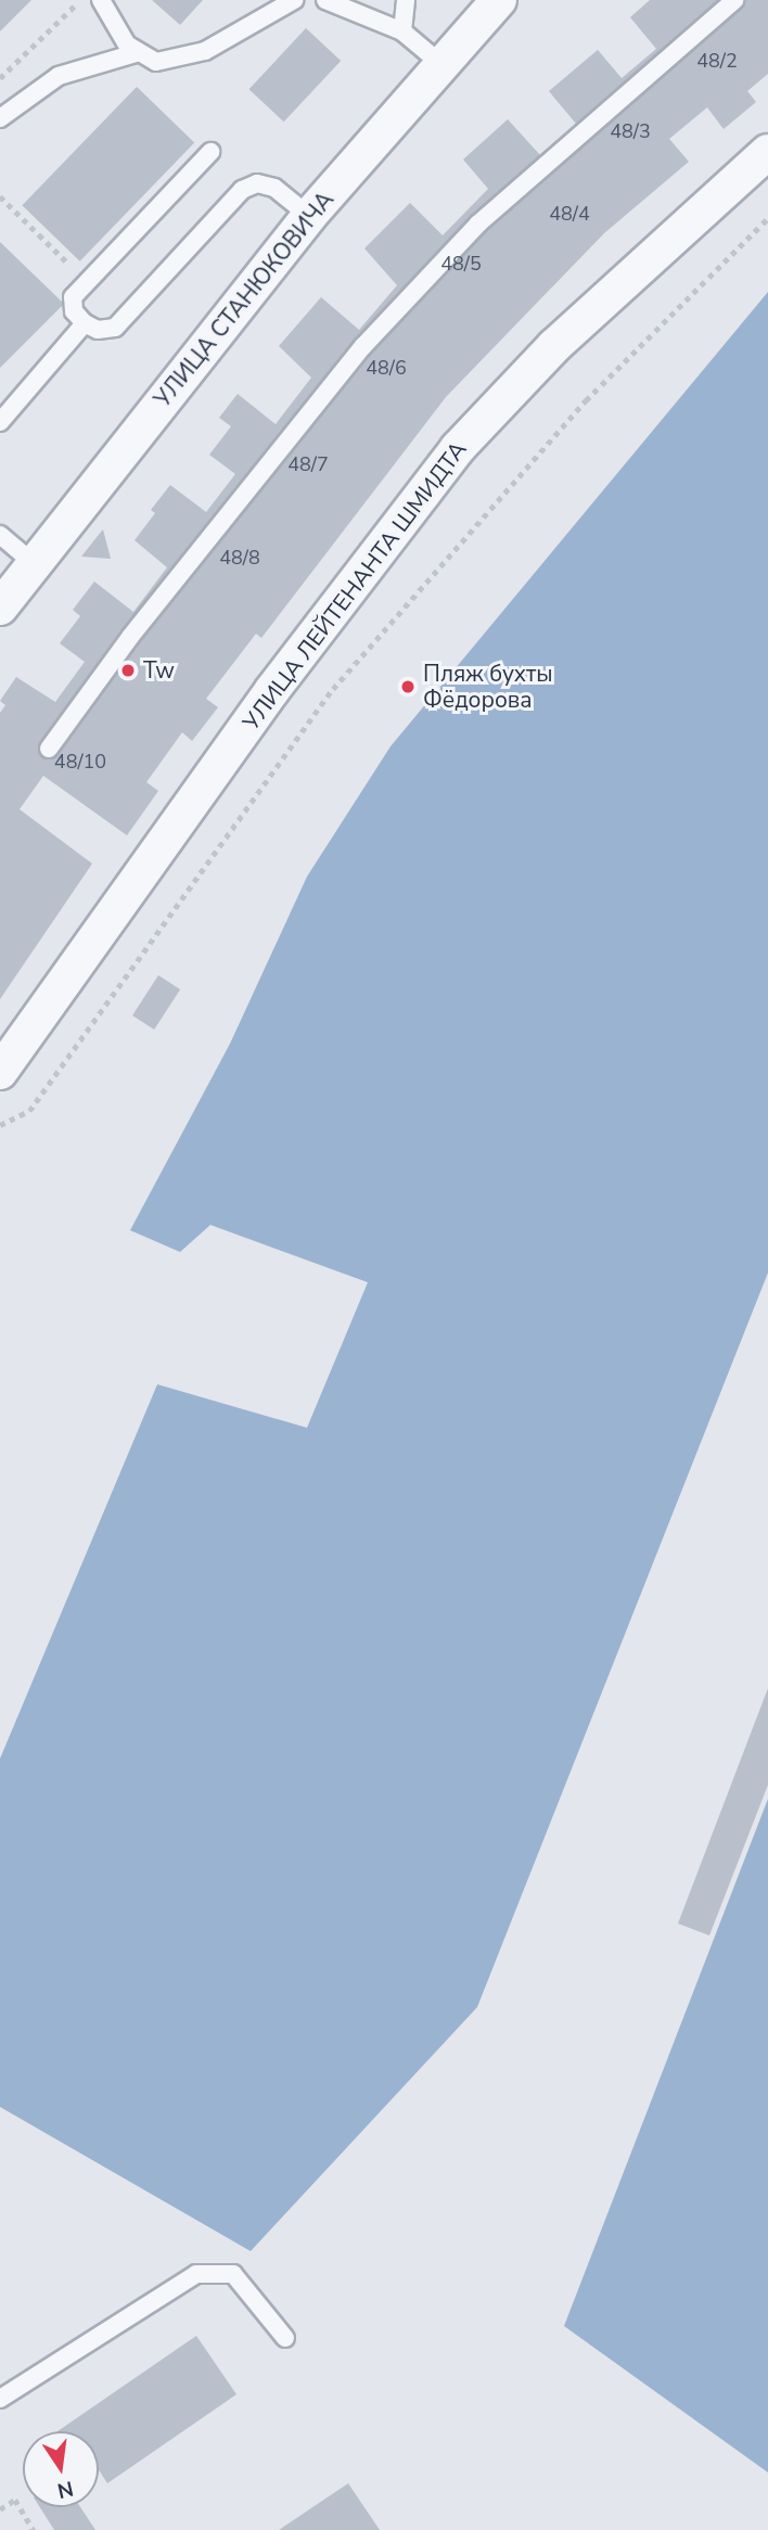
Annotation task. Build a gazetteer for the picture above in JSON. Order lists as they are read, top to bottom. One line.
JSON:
{"streets":{"street":["УЛИЦА СТАНЮКОВИЧА","УЛИЦА ЛЕЙТЕНАНТА ШМИДТА"]},"places":["Tw","Пляж бухты Фёдорова"],"house_numbers":["48/2","48/3","48/4","48/5","48/6","48/7","48/8","48/10"],"north":"bottom"}
